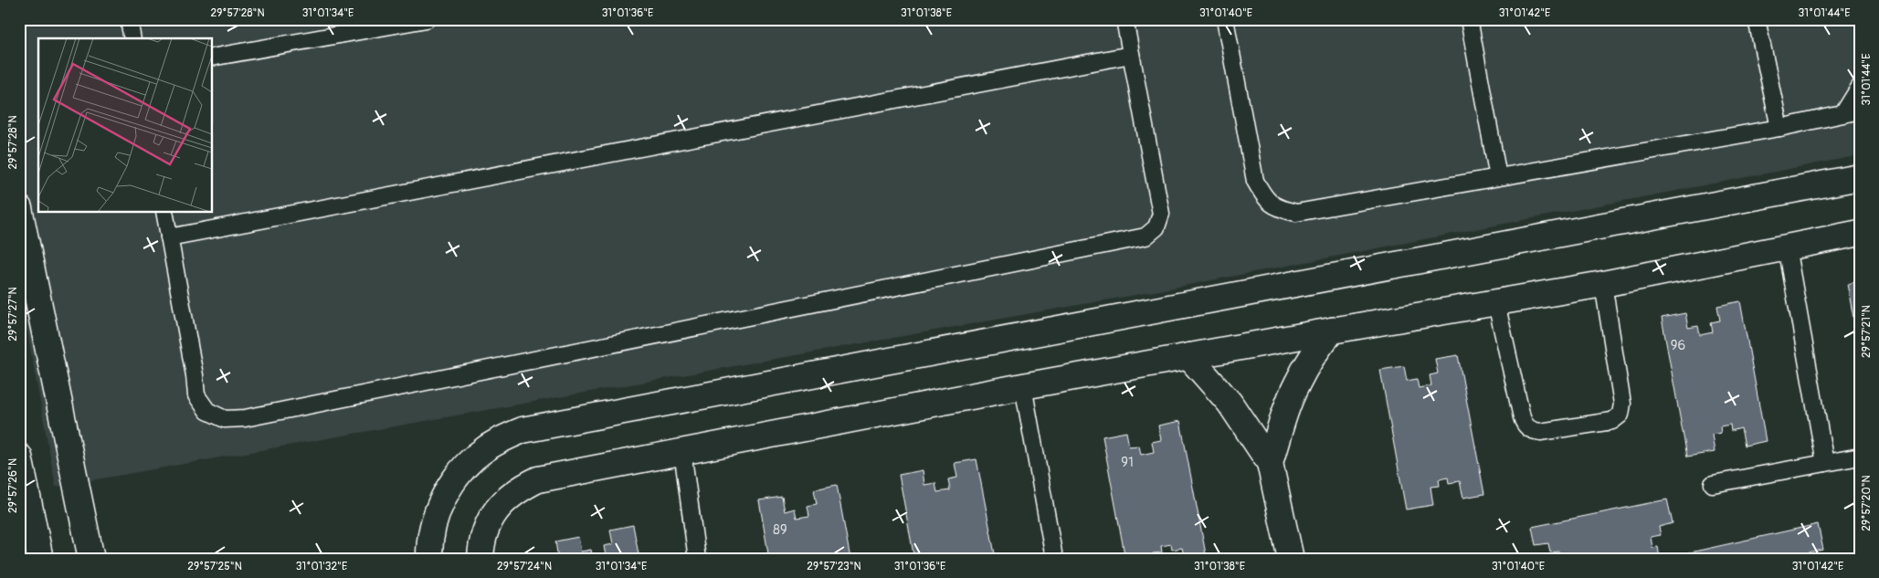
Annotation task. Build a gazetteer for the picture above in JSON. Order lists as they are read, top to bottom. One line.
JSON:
{"house_numbers":["96","91","89"],"coordinates":["29°57'28\"N","31°01'34\"E","31°01'36\"E","31°01'38\"E","31°01'40\"E","31°01'42\"E","31°01'44\"E","29°57'27\"N","29°57'21\"N","29°57'26\"N","29°57'20\"N","29°57'25\"N","31°01'32\"E","29°57'24\"N","29°57'23\"N"]}
